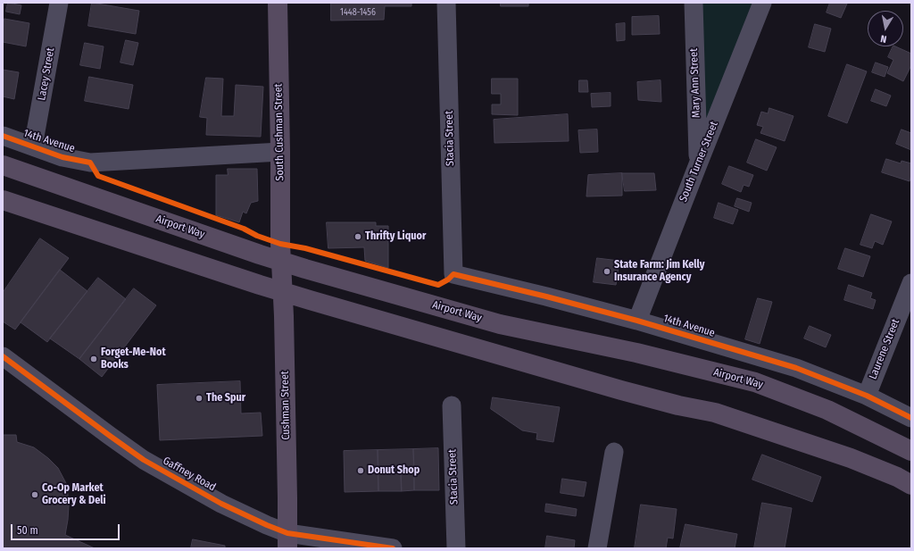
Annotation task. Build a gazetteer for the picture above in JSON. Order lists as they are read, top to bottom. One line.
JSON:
{"streets":{"main road":["South Cushman Street","Airport Way","Cushman Street"],"street":["Lacey Street","Mary Ann Street","Stacia Street","14th Avenue","South Turner Street","Laurene Street","Gaffney Road"]},"crossings":[["Lacey Street","14th Avenue"],["Mary Ann Street","South Turner Street"],["South Cushman Street","14th Avenue"],["South Cushman Street","Airport Way"],["South Cushman Street","Cushman Street"],["Stacia Street","14th Avenue"],["14th Avenue","South Turner Street"],["14th Avenue","Laurene Street"],["Airport Way","Cushman Street"],["Cushman Street","Gaffney Road"]],"places":["Thrifty Liquor","State Farm: Jim Kelly Insurance Agency","Forget-Me-Not Books","The Spur","Donut Shop","Co-Op Market Grocery & Deli"],"house_numbers":["1448-1456"],"scale_bar":"50 m","north":"bottom"}
